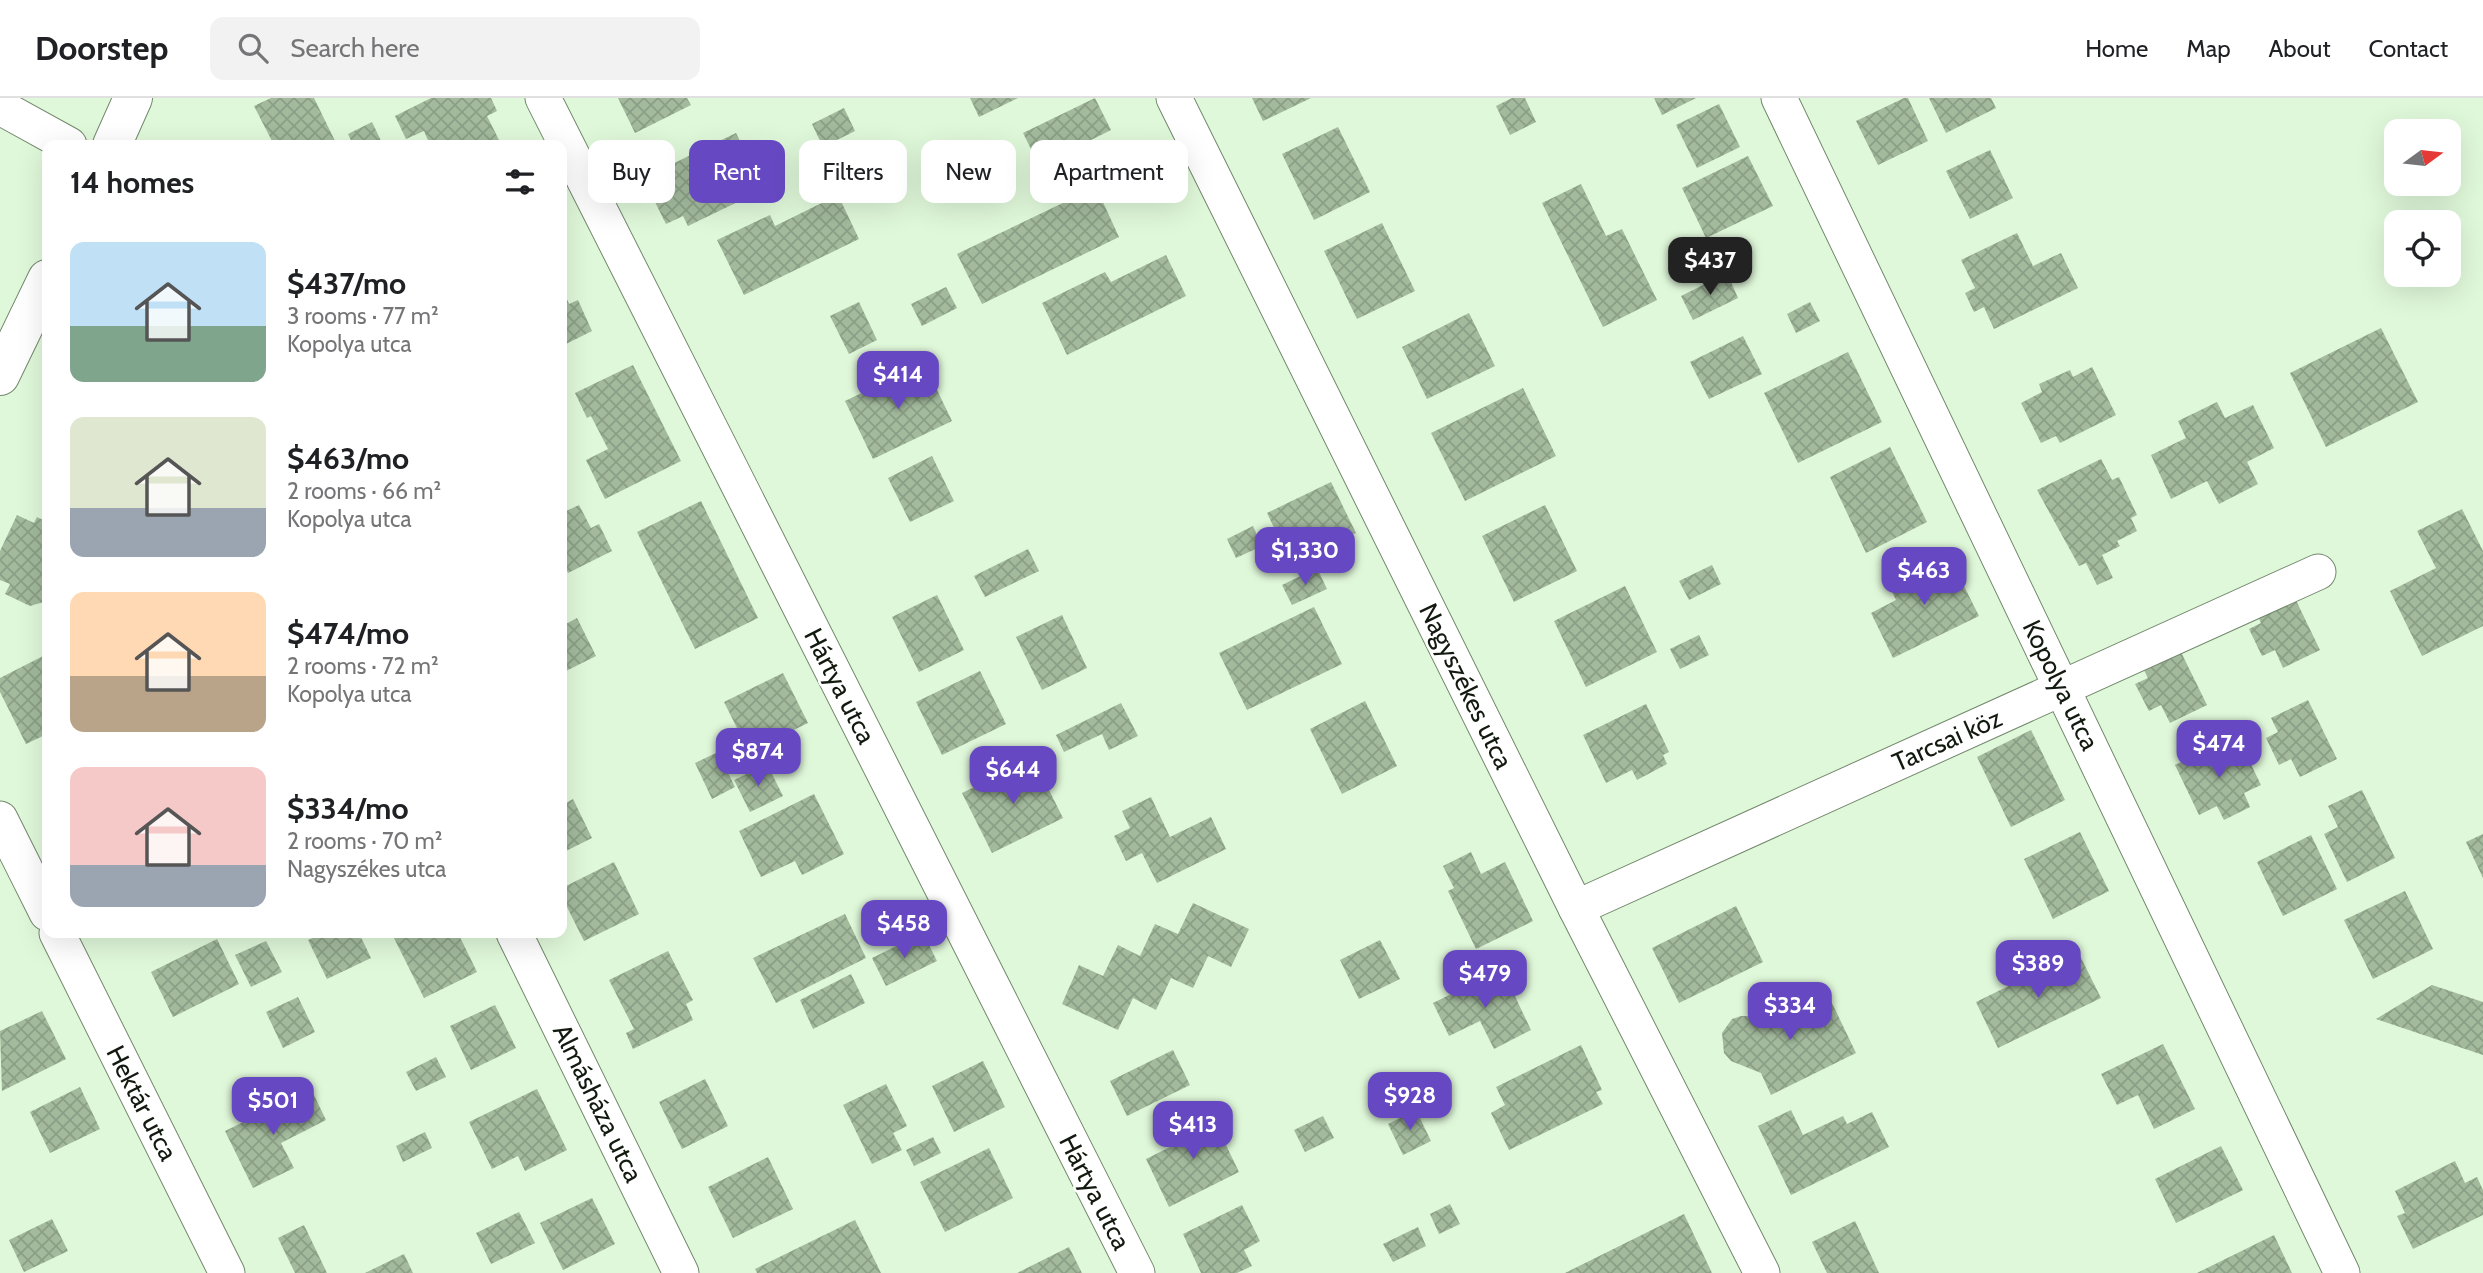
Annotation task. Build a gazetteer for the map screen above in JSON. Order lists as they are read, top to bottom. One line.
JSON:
{"streets":{"street":["Kopolya utca","Hártya utca","Nagyszékes utca","Tarcsai köz","Hektár utca","Almásháza utca"]},"crossings":[["Kopolya utca","Tarcsai köz"],["Nagyszékes utca","Tarcsai köz"]],"north":"right","page":{"header":"Doorstep","search":"Search here","nav":["Home","Map","About","Contact"],"chip":["Buy","Rent","Filters","New","Apartment"],"heading":"14 homes","list":[{"name":"$437/mo","note":"3 rooms · 77 m² · Kopolya utca"},{"name":"$463/mo","note":"2 rooms · 66 m² · Kopolya utca"},{"name":"$474/mo","note":"2 rooms · 72 m² · Kopolya utca"},{"name":"$334/mo","note":"2 rooms · 70 m² · Nagyszékes utca"}],"price":["$437","$414","$1,330","$463","$474","$874","$644","$458","$389","$479","$334","$928","$501","$413"]}}
